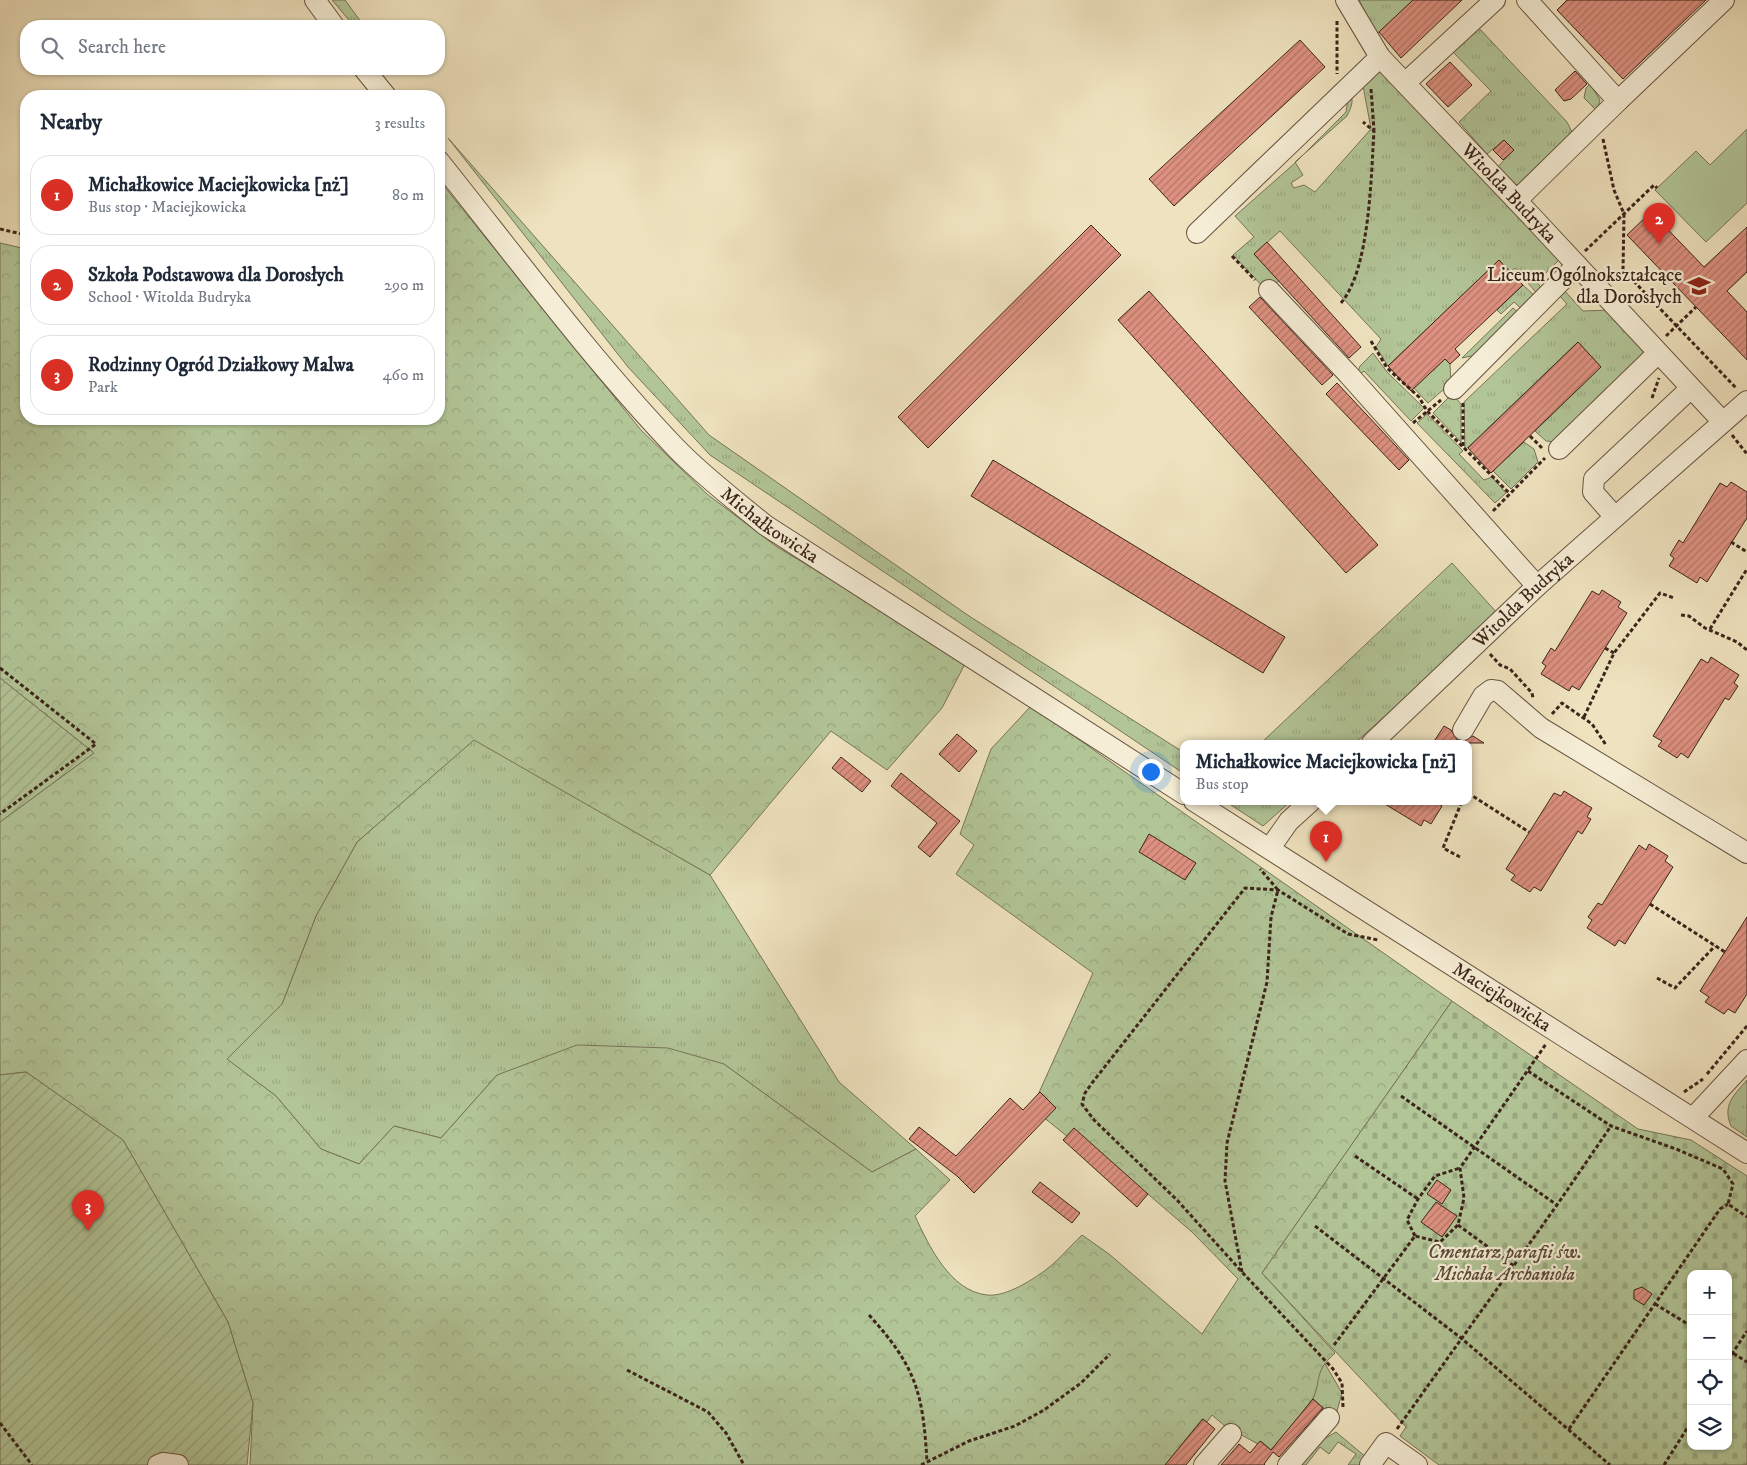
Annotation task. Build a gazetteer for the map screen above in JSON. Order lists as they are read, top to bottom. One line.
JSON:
{"streets":{"street":["Witolda Budryka","Michałkowicka","Maciejkowicka"]},"parks":["Cmentarz parafii św. Michała Archanioła"],"places":{"school or university":["Liceum Ogólnokształcące dla Dorosłych"]},"page":{"search":"Search here","heading":["Nearby","3 results"],"list":[{"mark":"1","name":"Michałkowice Maciejkowicka [nż]","note":"Bus stop · Maciejkowicka","value":"80 m"},{"mark":"2","name":"Szkoła Podstawowa dla Dorosłych","note":"School · Witolda Budryka","value":"290 m"},{"mark":"3","name":"Rodzinny Ogród Działkowy Malwa","note":"Park","value":"460 m"}],"pins":["2","1","3"],"popup":["Michałkowice Maciejkowicka [nż]","Bus stop"],"map_buttons":["+","−"]}}
